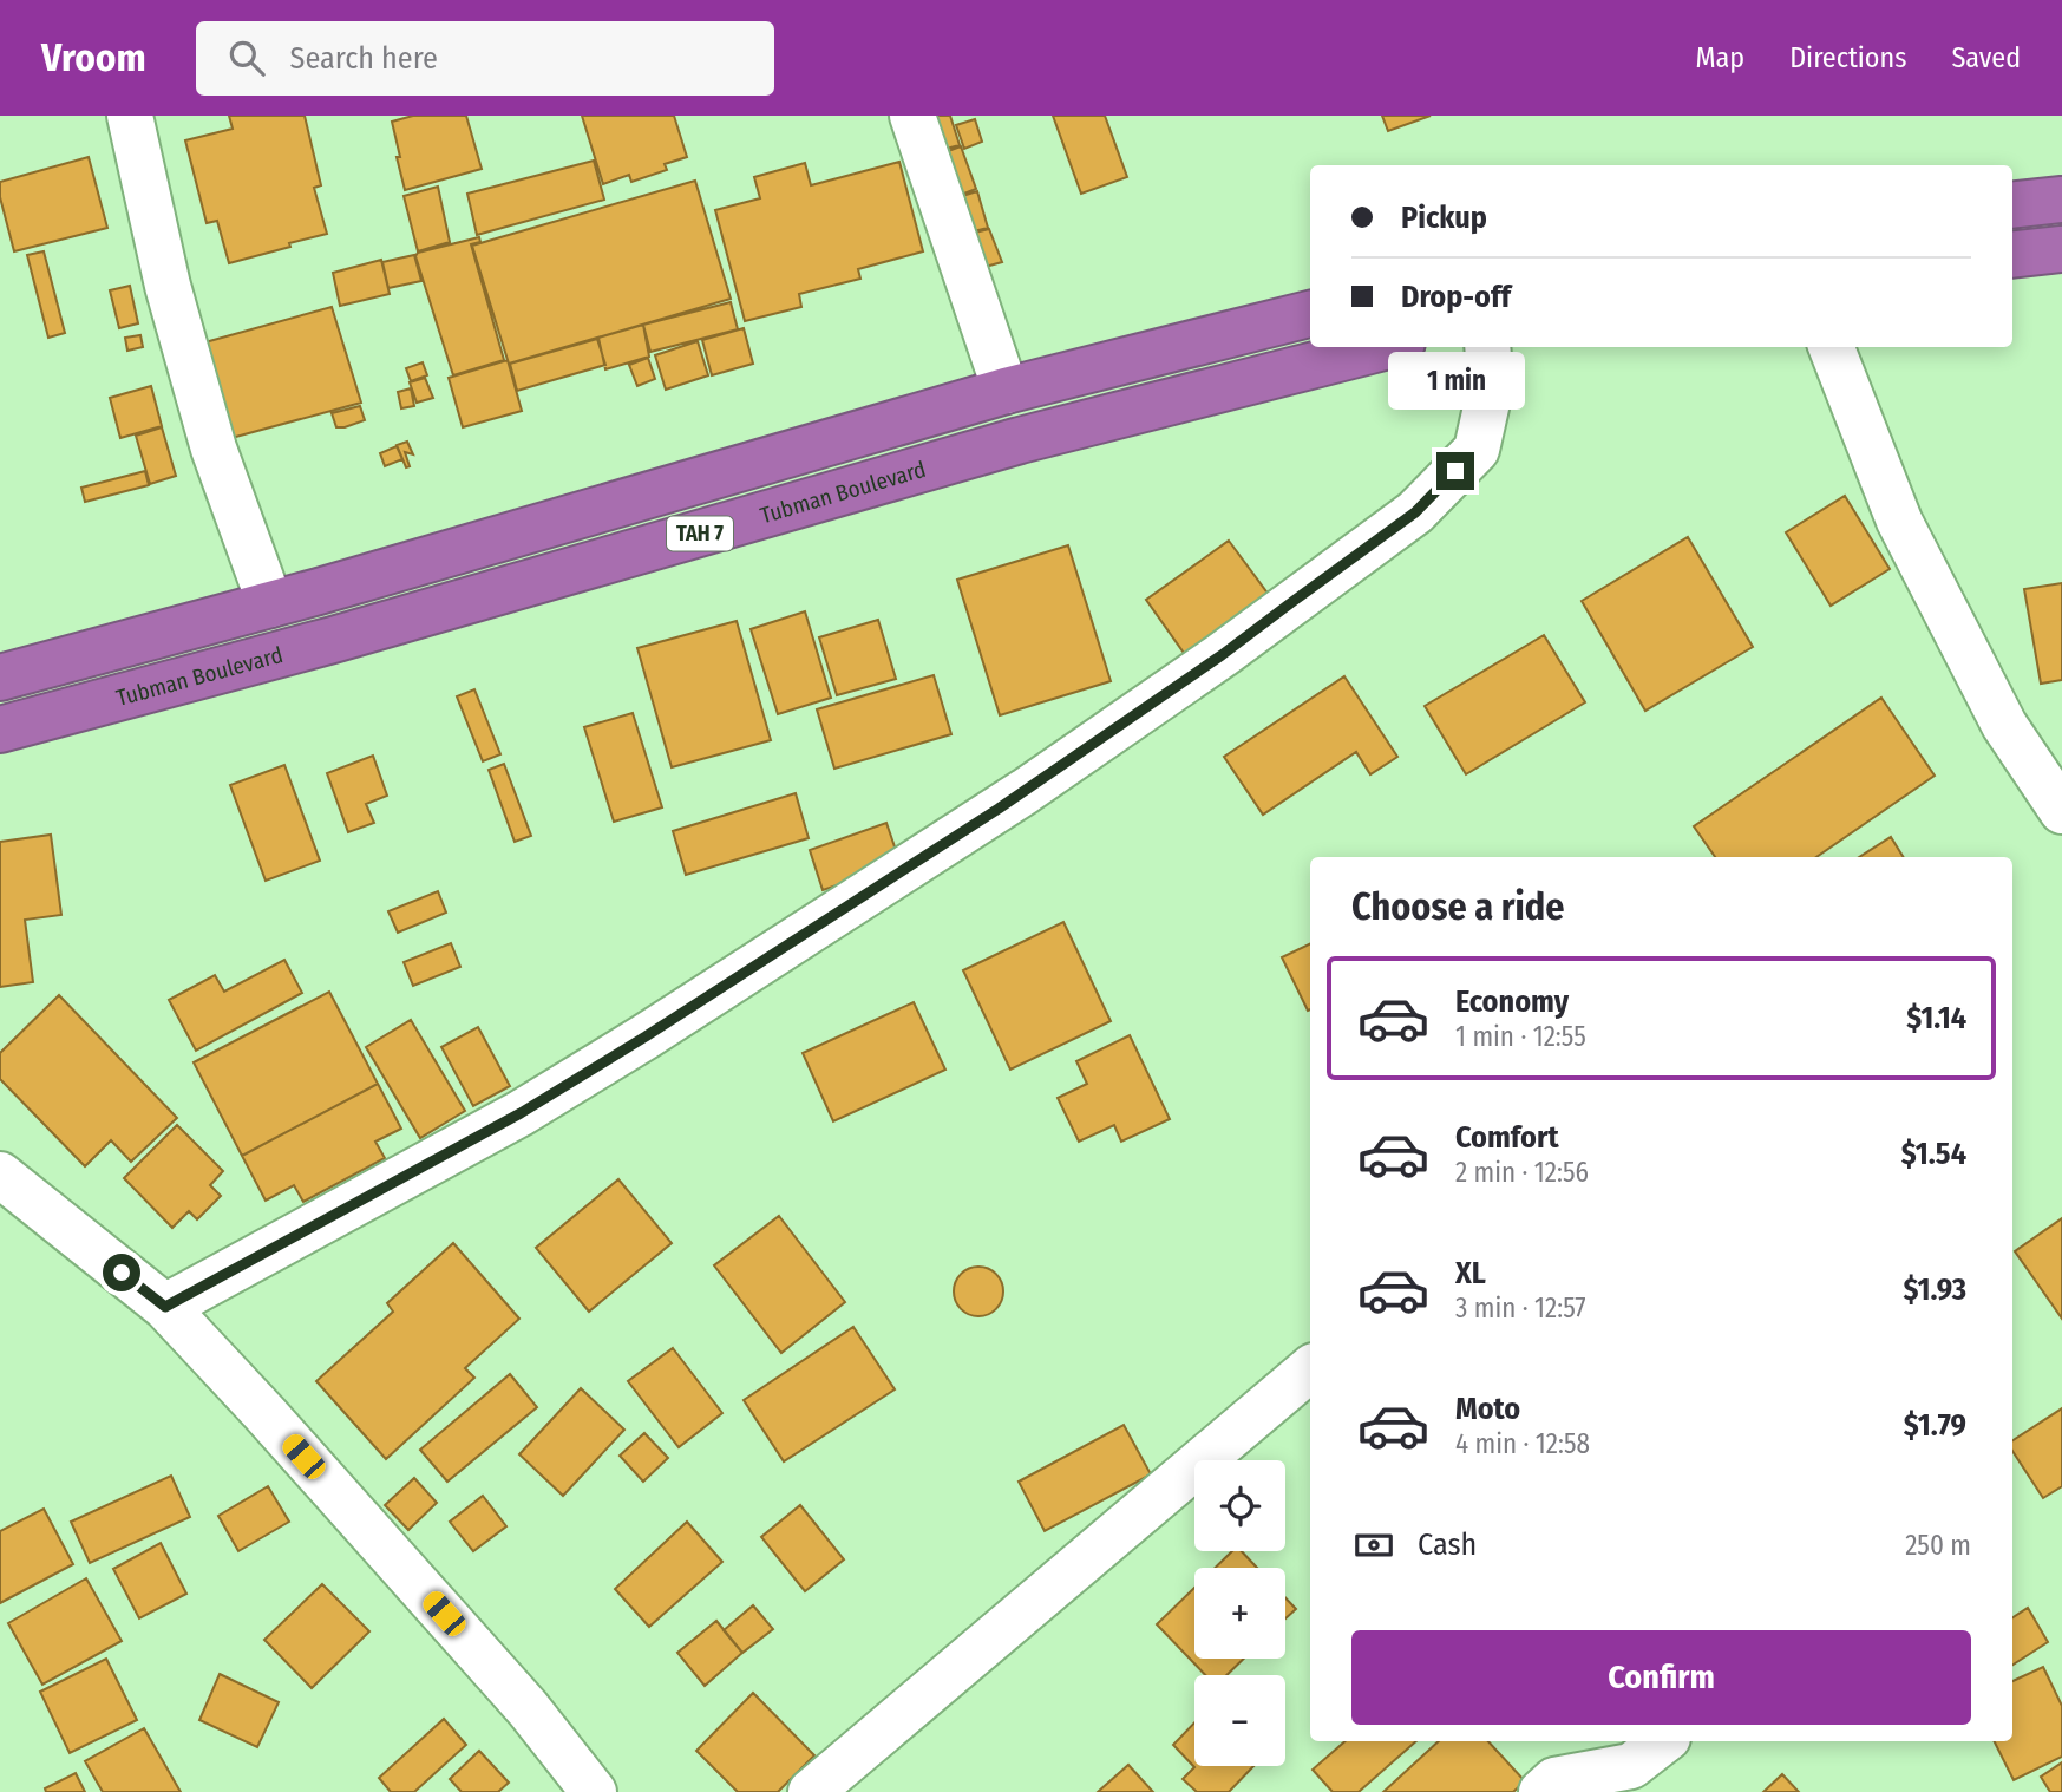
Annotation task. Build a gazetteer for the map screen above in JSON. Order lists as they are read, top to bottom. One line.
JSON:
{"streets":{"highway":["Tubman Boulevard","TAH 7"]},"page":{"header":"Vroom","search":"Search here","nav":["Map","Directions","Saved"],"banner":["Pickup","Drop-off"],"bubble":"1 min","heading":"Choose a ride","list":[{"name":"Economy","note":"1 min · 12:55","value":"$1.14"},{"name":"Comfort","note":"2 min · 12:56","value":"$1.54"},{"name":"XL","note":"3 min · 12:57","value":"$1.93"},{"name":"Moto","note":"4 min · 12:58","value":"$1.79"}],"map_buttons":["+","−"],"pay":["Cash","250 m"],"buttons":"Confirm"}}
